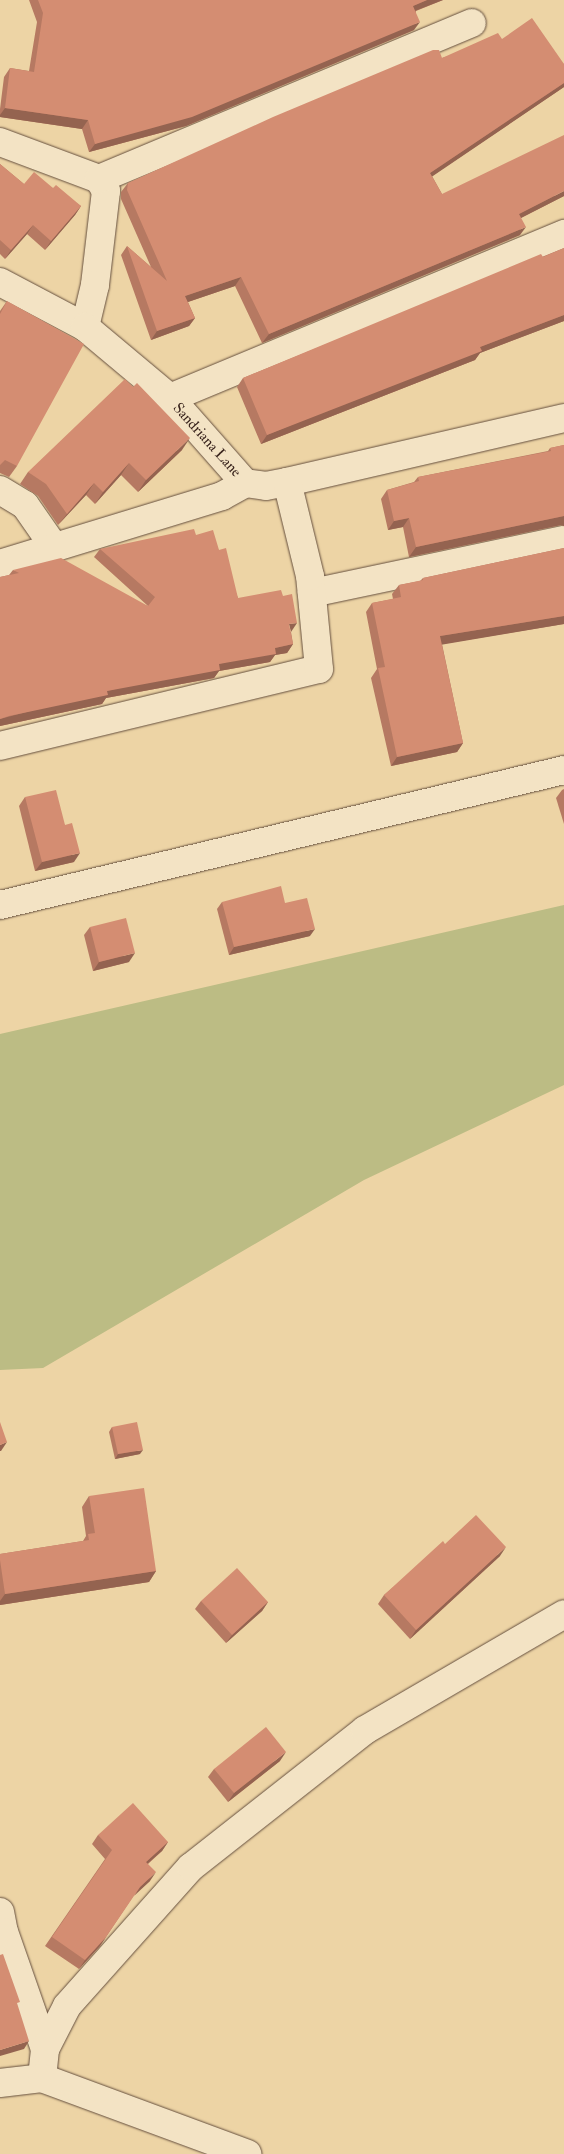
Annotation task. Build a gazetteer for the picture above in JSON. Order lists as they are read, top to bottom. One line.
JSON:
{"streets":{"street":["Sandriana Lane"]}}
